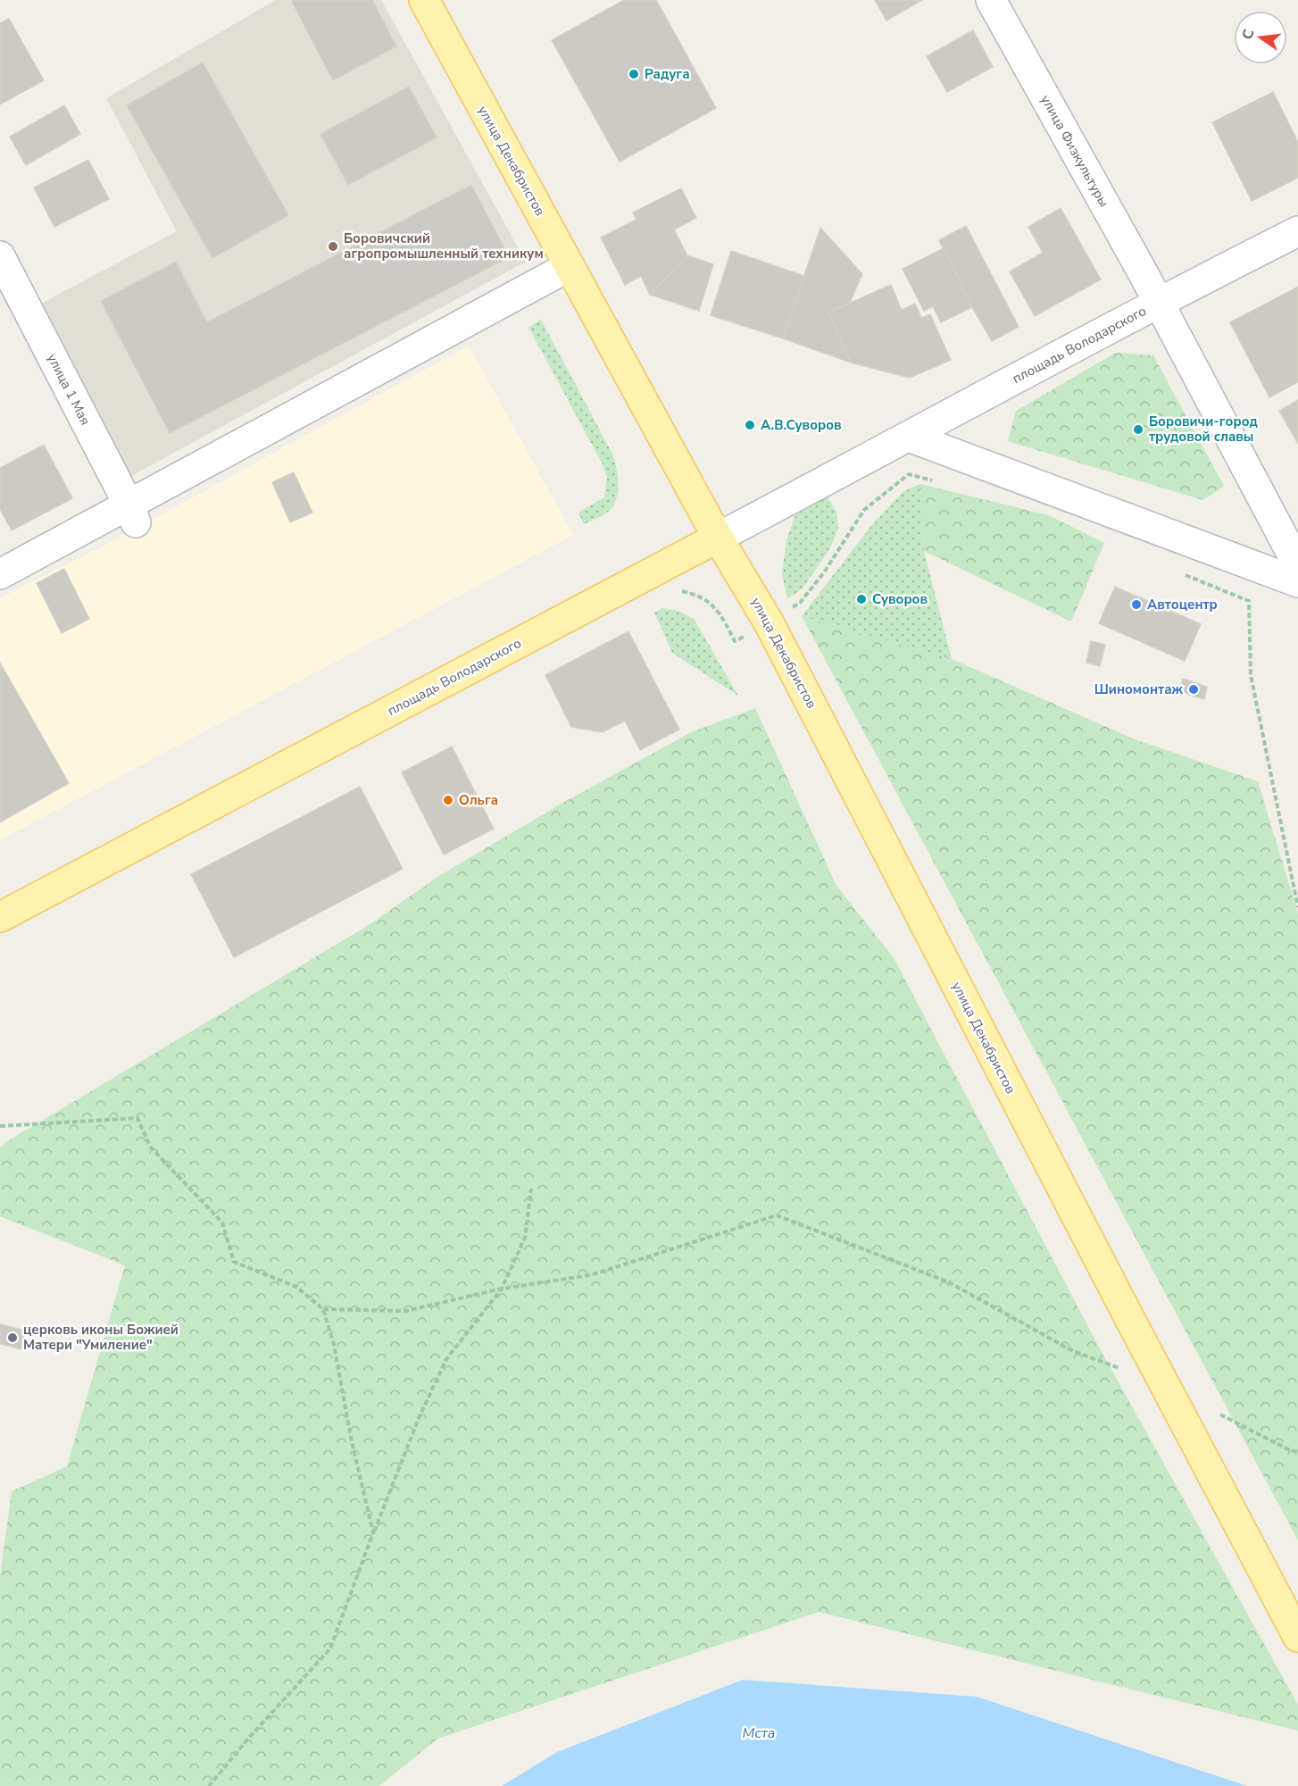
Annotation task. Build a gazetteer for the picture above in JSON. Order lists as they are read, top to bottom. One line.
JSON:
{"streets":{"main road":["улица Декабристов","площадь Володарского"],"street":["улица Физкультуры","улица 1 Мая"]},"crossings":[["улица Физкультуры","площадь Володарского"],["улица Декабристов","площадь Володарского"]],"water":["Мста"],"places":["Радуга","Боровичский агропромышленный техникум","А.В.Суворов","Боровичи-город трудовой славы","Суворов","Автоцентр","Шиномонтаж","Ольга","церковь иконы Божией Матери \"Умиление\""],"north":"left"}
